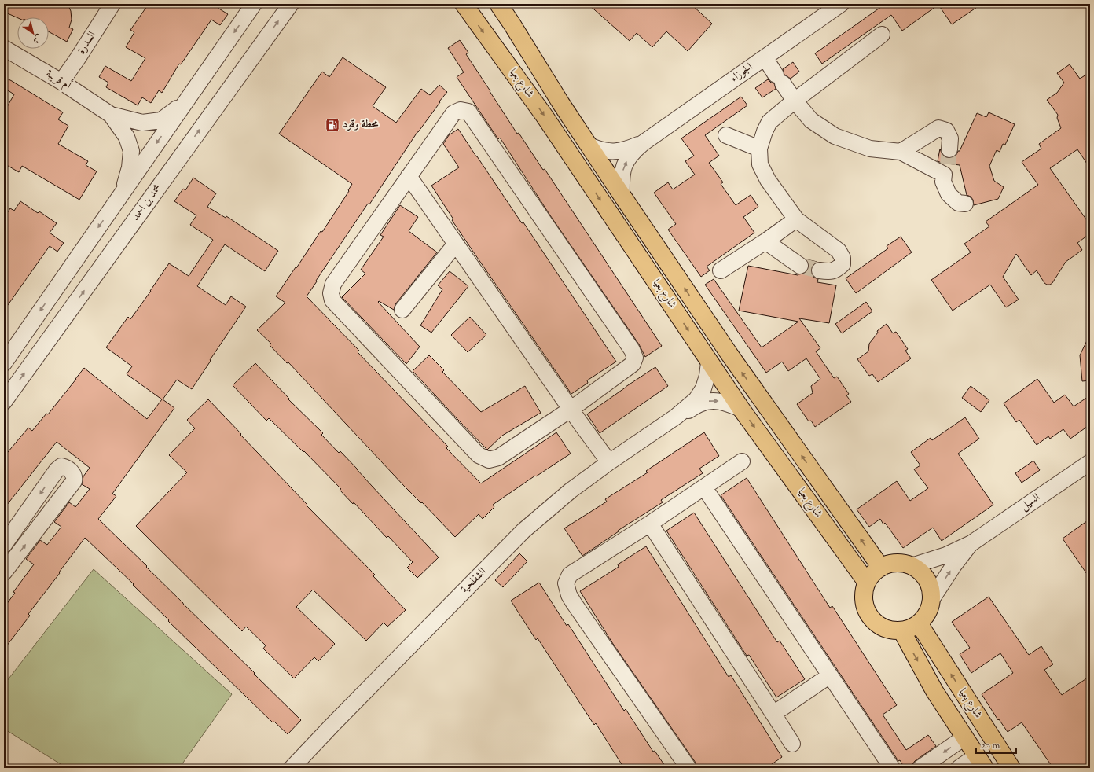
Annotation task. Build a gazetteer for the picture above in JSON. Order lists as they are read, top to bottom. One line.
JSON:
{"streets":{"main road":["شارع بعيا"],"street":["السدرة","الجوزاء","أم قريبة","محمد بن احمد","السيل","الشفلحية"]},"crossings":[["السدرة","أم قريبة"],["شارع بعيا","السيل"],["شارع بعيا","الشفلحية"]],"places":{"fuel station":["محطة وقود"]},"scale_bar":"20 m","north":"bottom right"}
